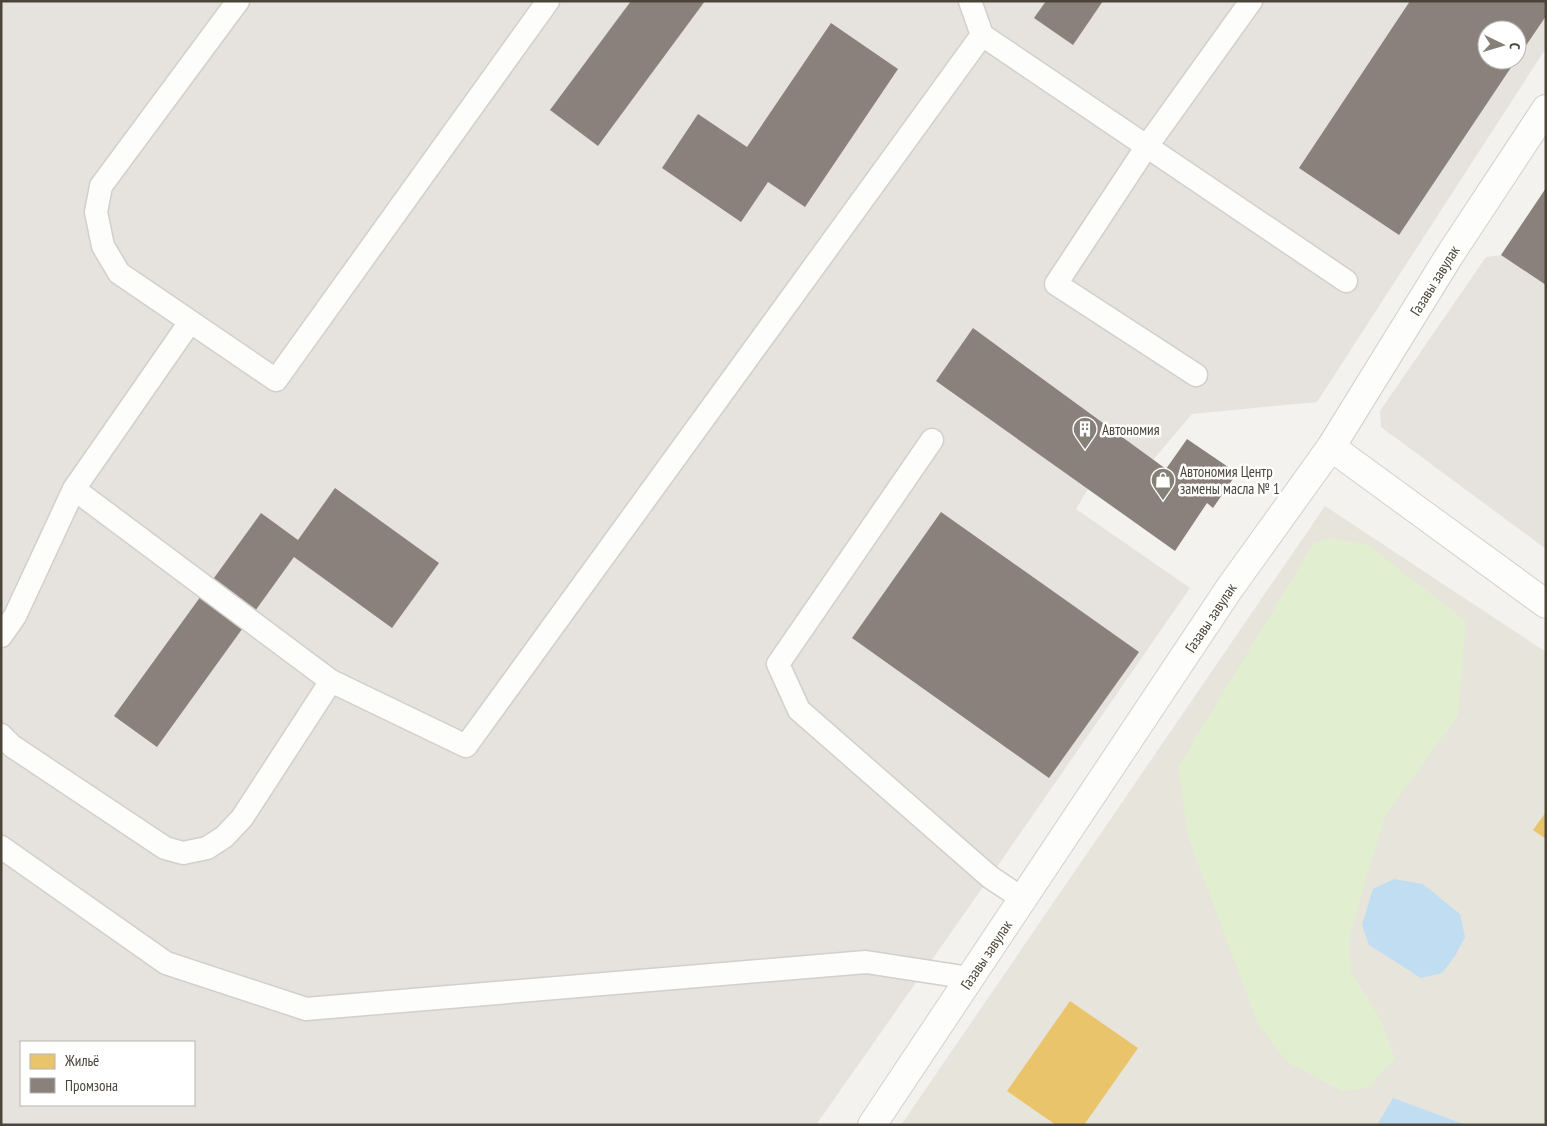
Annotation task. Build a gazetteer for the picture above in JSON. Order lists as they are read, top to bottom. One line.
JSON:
{"streets":{"street":["Газавы завулак"]},"places":{"building":["Автономия"],"shop":["Автономия Центр замены масла № 1"]},"legend":["Жильё","Промзона"],"north":"right"}
